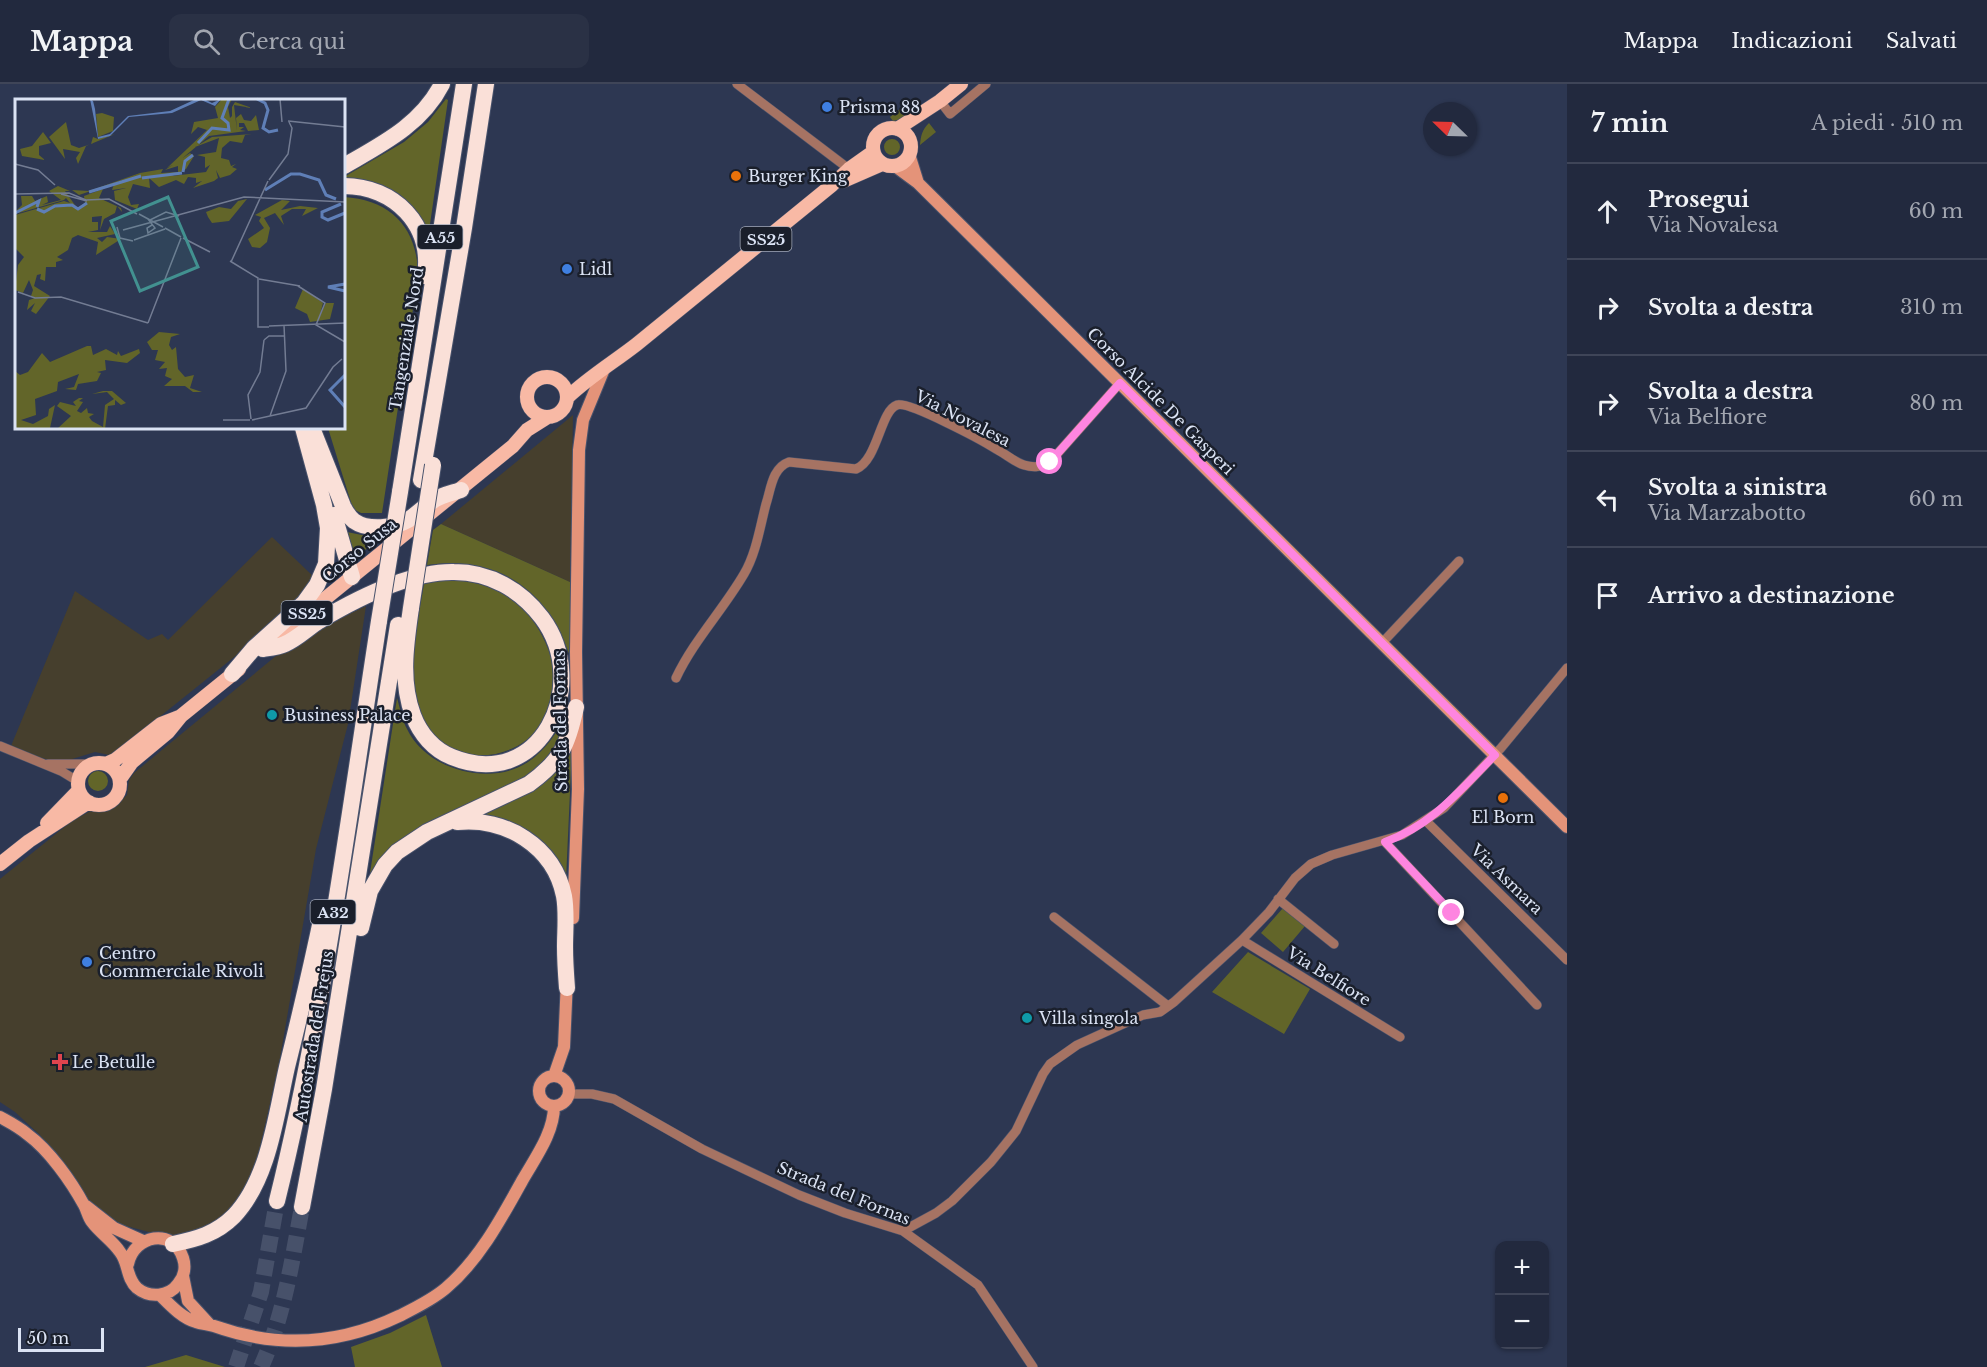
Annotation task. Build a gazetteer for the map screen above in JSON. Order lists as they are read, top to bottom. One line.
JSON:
{"streets":{"highway":["A55","Tangenziale Nord","A32","Autostrada del Frejus"],"main road":["SS25","Corso Susa"],"street":["Corso Alcide De Gasperi","Via Novalesa","Strada del Fornas","Via Asmara","Via Belfiore"]},"crossings":[["A55","Autostrada del Frejus"],["SS25","Corso Alcide De Gasperi"],["SS25","Corso Susa"],["SS25","Strada del Fornas"],["Tangenziale Nord","Autostrada del Frejus"],["Corso Alcide De Gasperi","Via Novalesa"]],"places":{"other":["Prisma 88","Burger King","Lidl","Business Palace","El Born","Centro Commerciale Rivoli","Villa singola"],"health":["Le Betulle"]},"scale_bar":"50 m","north":"top left","page":{"header":"Mappa","search":"Cerca qui","nav":["Mappa","Indicazioni","Salvati"],"heading":["7 min","A piedi · 510 m"],"list":[["Prosegui","Via Novalesa","60 m"],["Svolta a destra","310 m"],["Svolta a destra","Via Belfiore","80 m"],["Svolta a sinistra","Via Marzabotto","60 m"],"Arrivo a destinazione"],"map_buttons":["+","−"],"scale":"50 m"}}
